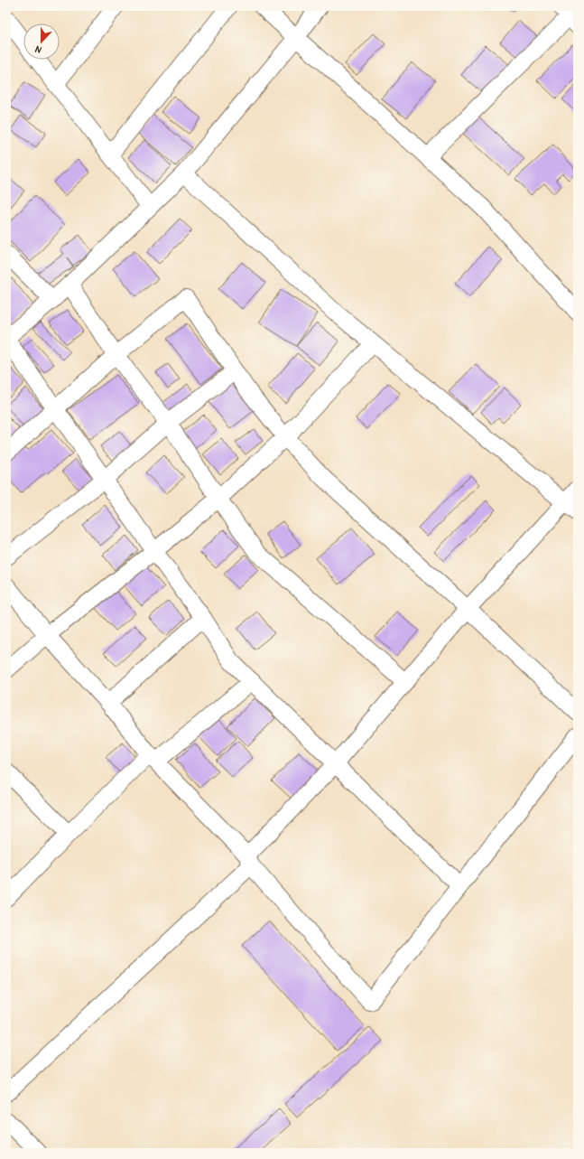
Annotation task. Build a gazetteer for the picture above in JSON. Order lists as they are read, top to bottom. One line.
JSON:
{"north":"bottom"}
